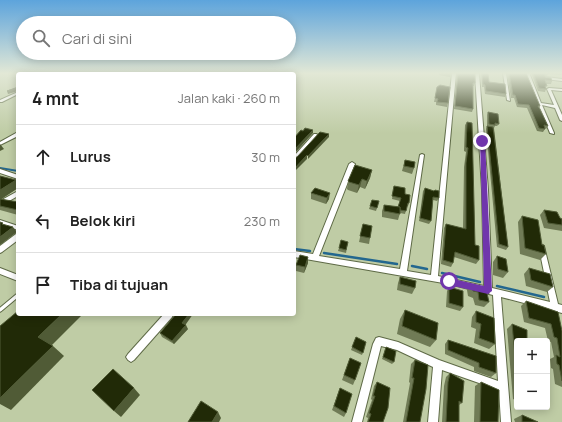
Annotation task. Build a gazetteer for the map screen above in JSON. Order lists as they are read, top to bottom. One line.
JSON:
{"page":{"search":"Cari di sini","heading":["4 mnt","Jalan kaki · 260 m"],"list":[["Lurus","30 m"],["Belok kiri","230 m"],"Tiba di tujuan"],"map_buttons":["+","−"]}}
